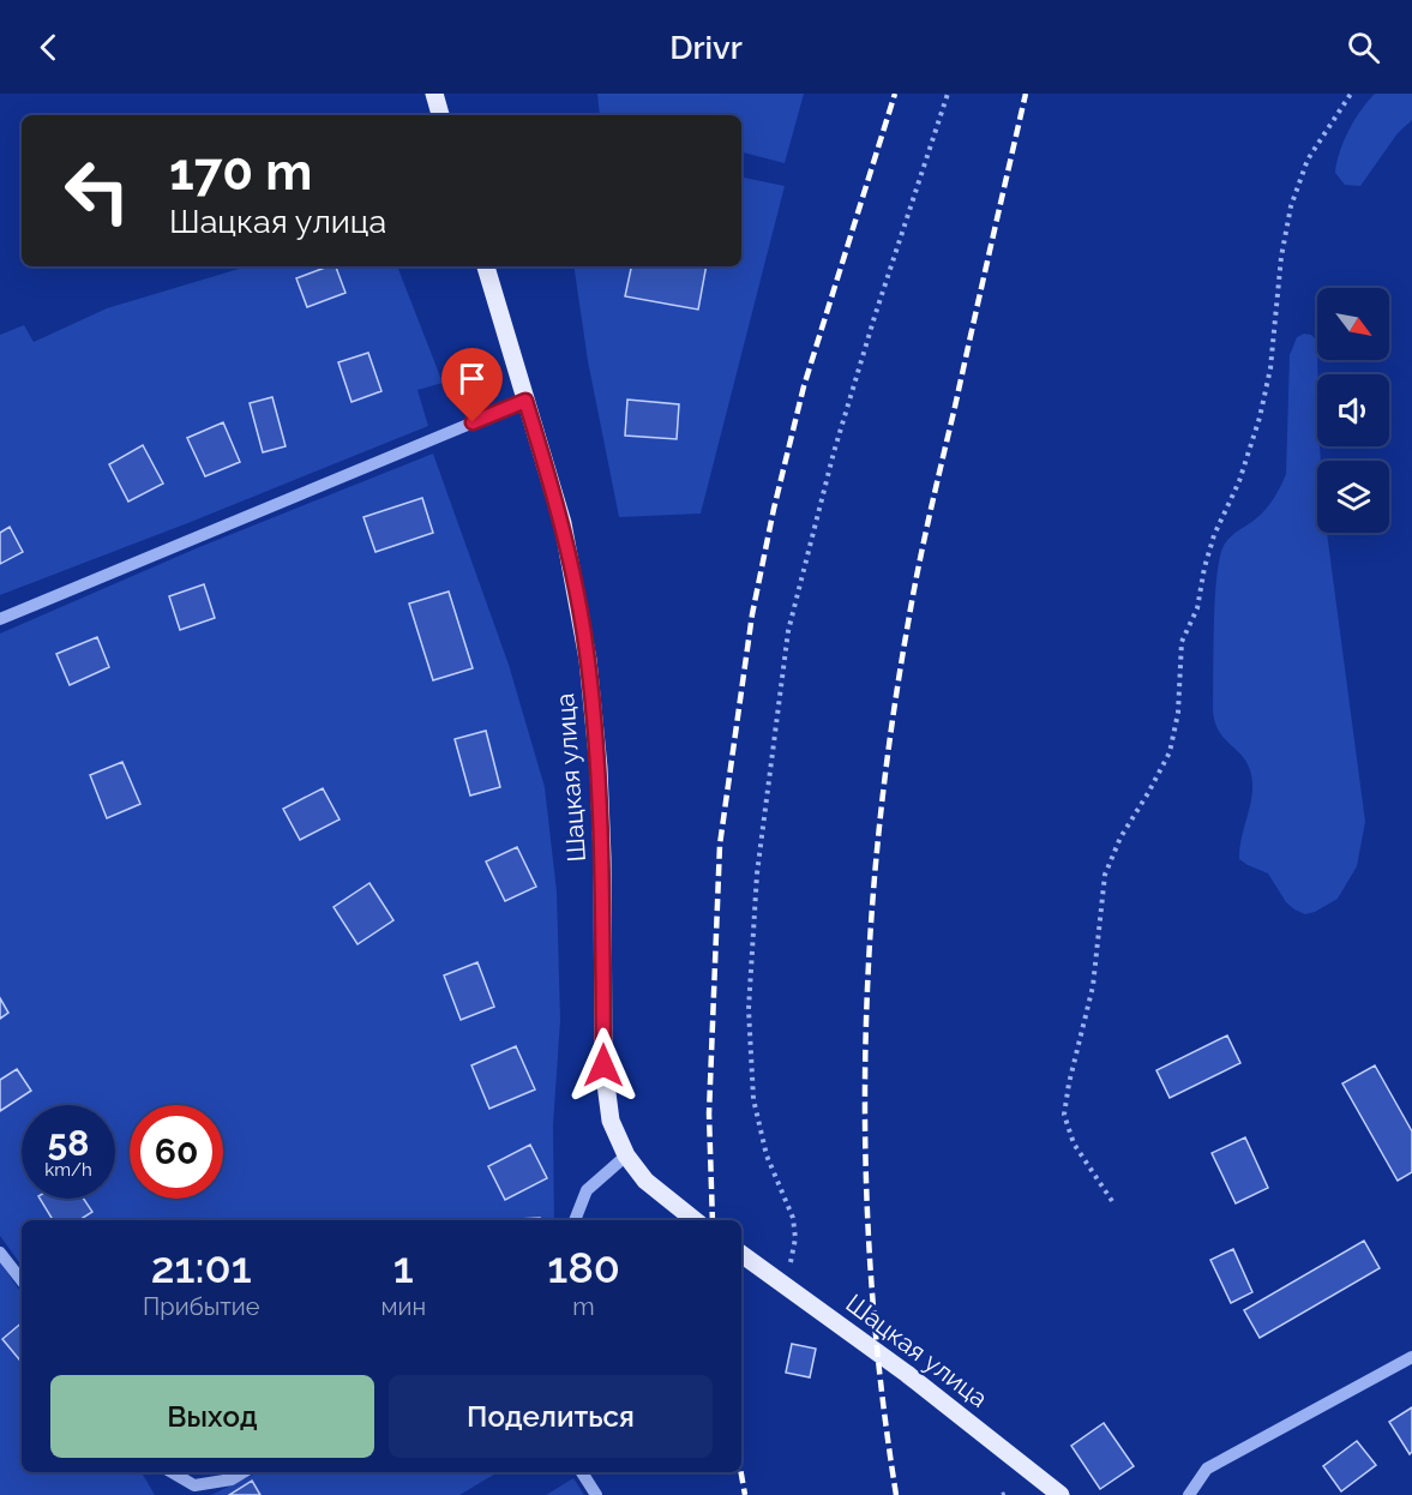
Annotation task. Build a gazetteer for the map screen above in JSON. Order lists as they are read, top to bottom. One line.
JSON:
{"streets":{"main road":["Шацкая улица"]},"north":"bottom right","page":{"header":"Drivr","turn":["170 m","Шацкая улица"],"speed":"58 km/h","limit":"60","eta":["21:01","Прибытие","1","мин","180","m"],"buttons":["Выход","Поделиться"]}}
